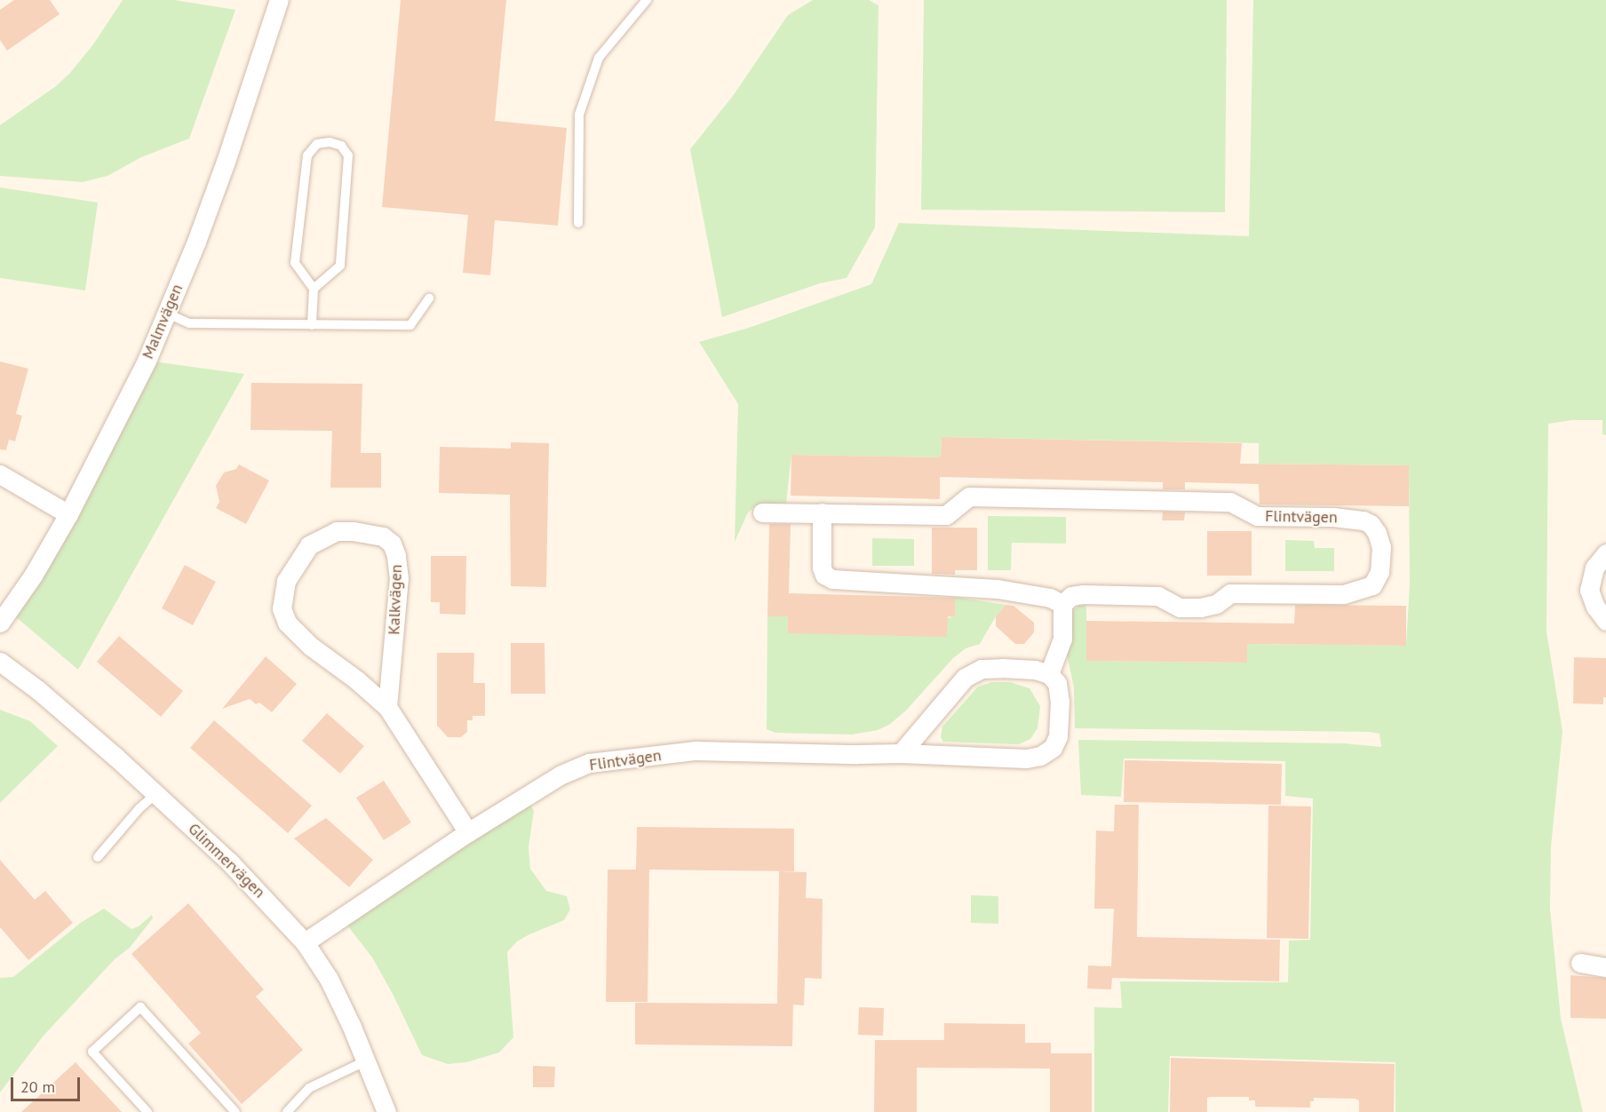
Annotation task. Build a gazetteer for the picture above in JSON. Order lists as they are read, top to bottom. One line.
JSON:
{"streets":{"street":["Malmvägen","Flintvägen","Kalkvägen","Glimmervägen"]},"crossings":[["Flintvägen","Kalkvägen"],["Flintvägen","Glimmervägen"]],"scale_bar":"20 m"}
